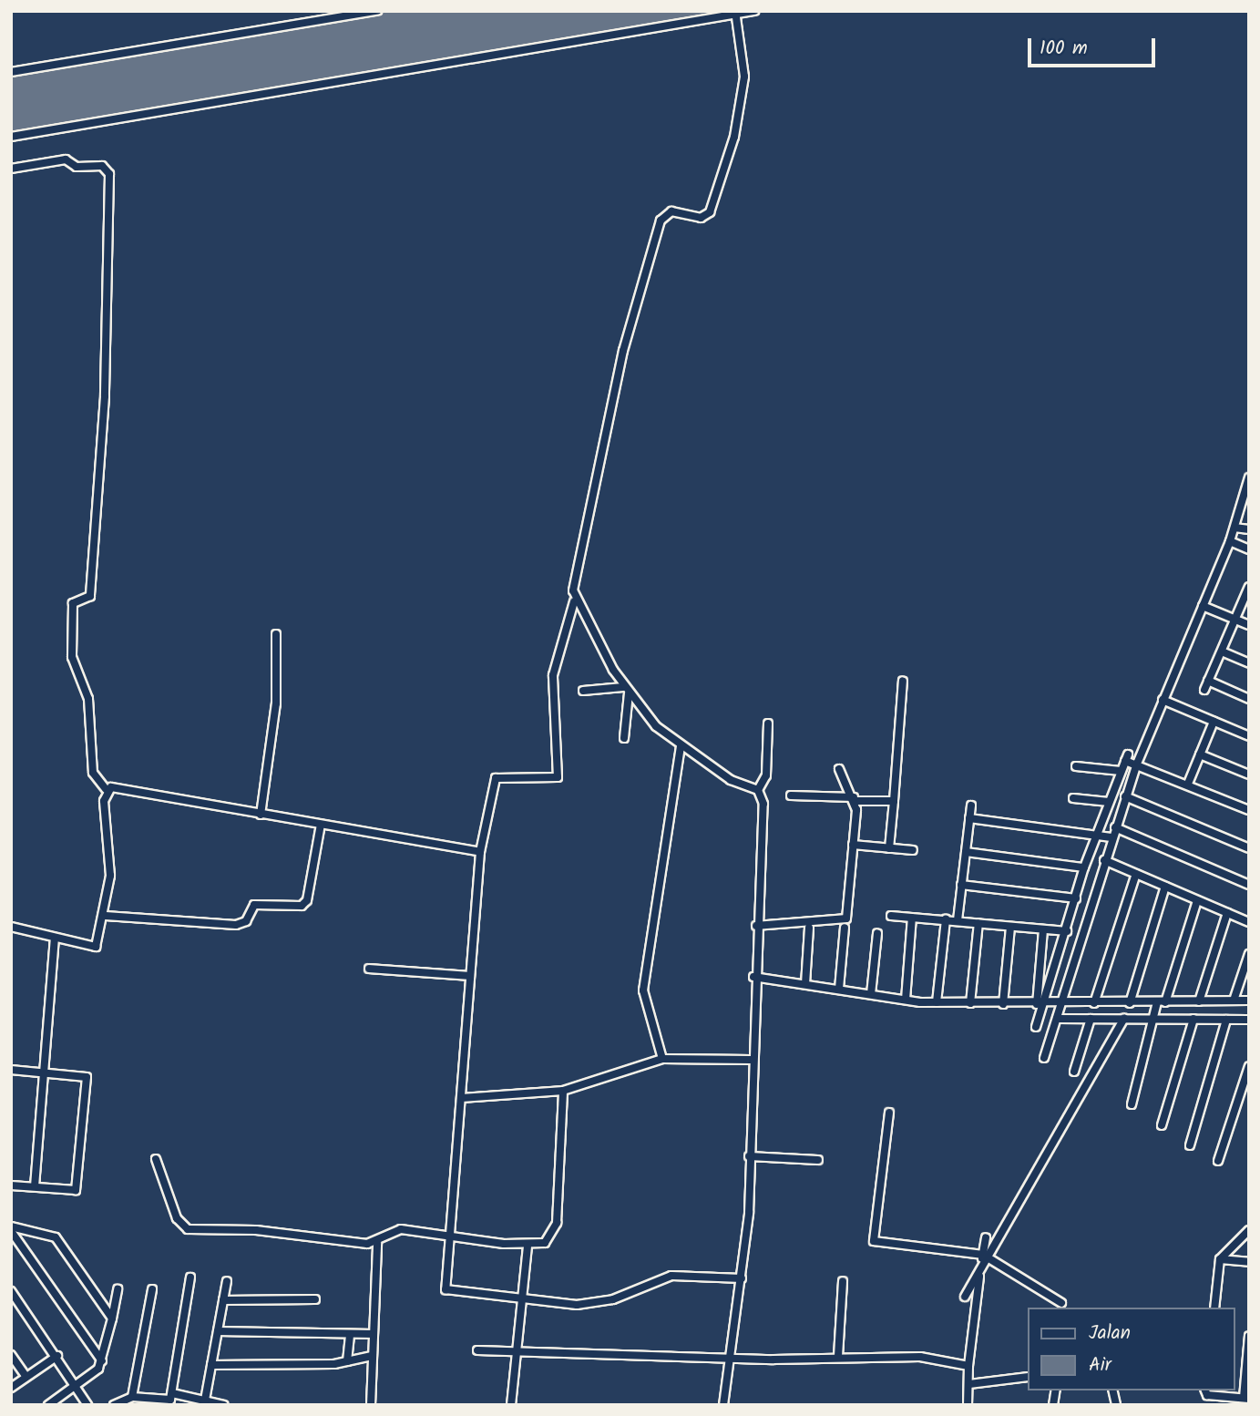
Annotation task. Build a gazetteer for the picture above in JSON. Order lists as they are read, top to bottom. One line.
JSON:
{"legend":["Jalan","Air"],"scale_bar":"100 m"}
